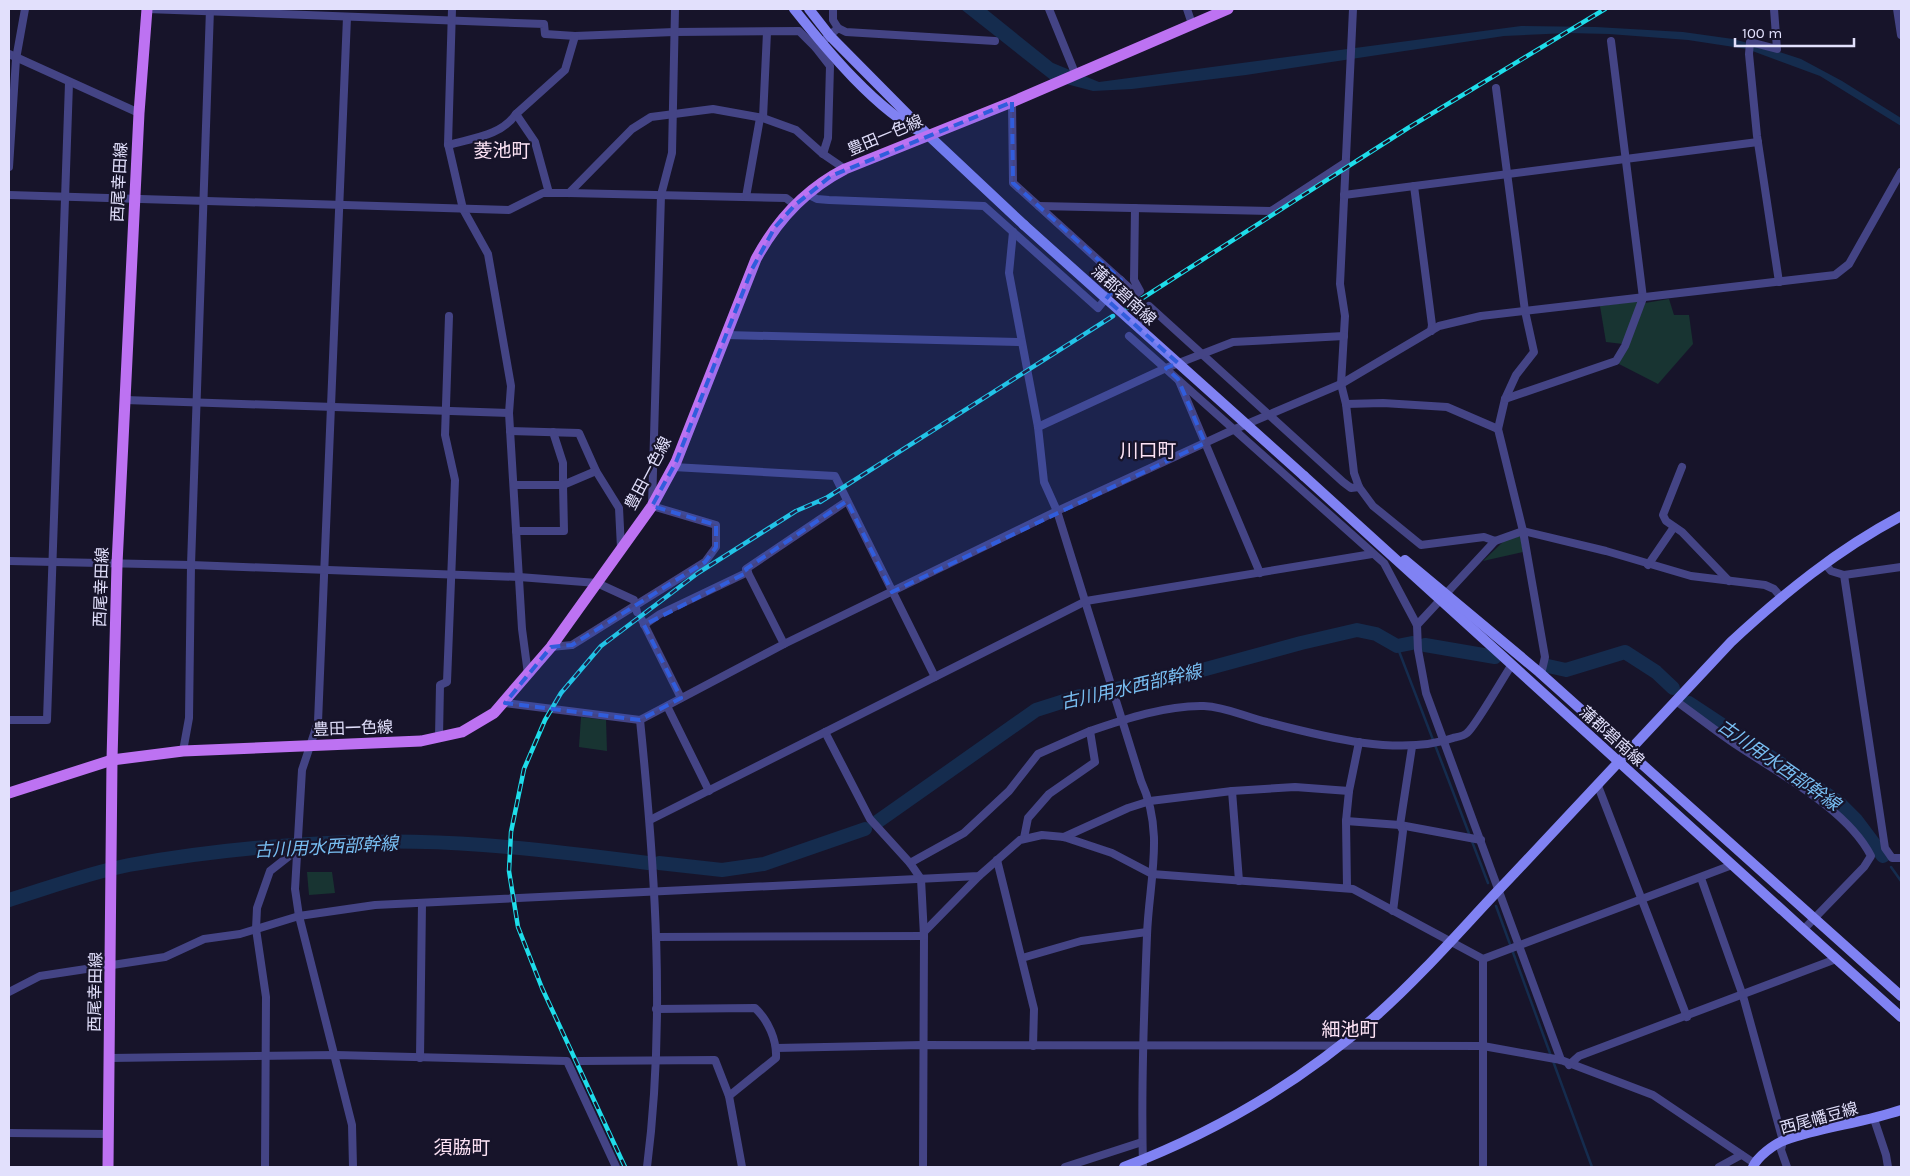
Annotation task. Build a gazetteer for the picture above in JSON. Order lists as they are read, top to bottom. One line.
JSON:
{"streets":{"main road":["豊田一色線","西尾幸田線","蒲郡碧南線","西尾幡豆線"]},"crossings":[["豊田一色線","西尾幸田線"],["豊田一色線","蒲郡碧南線"]],"districts":["菱池町","川口町","細池町","須脇町"],"water":["古川用水西部幹線"],"scale_bar":"100 m"}
